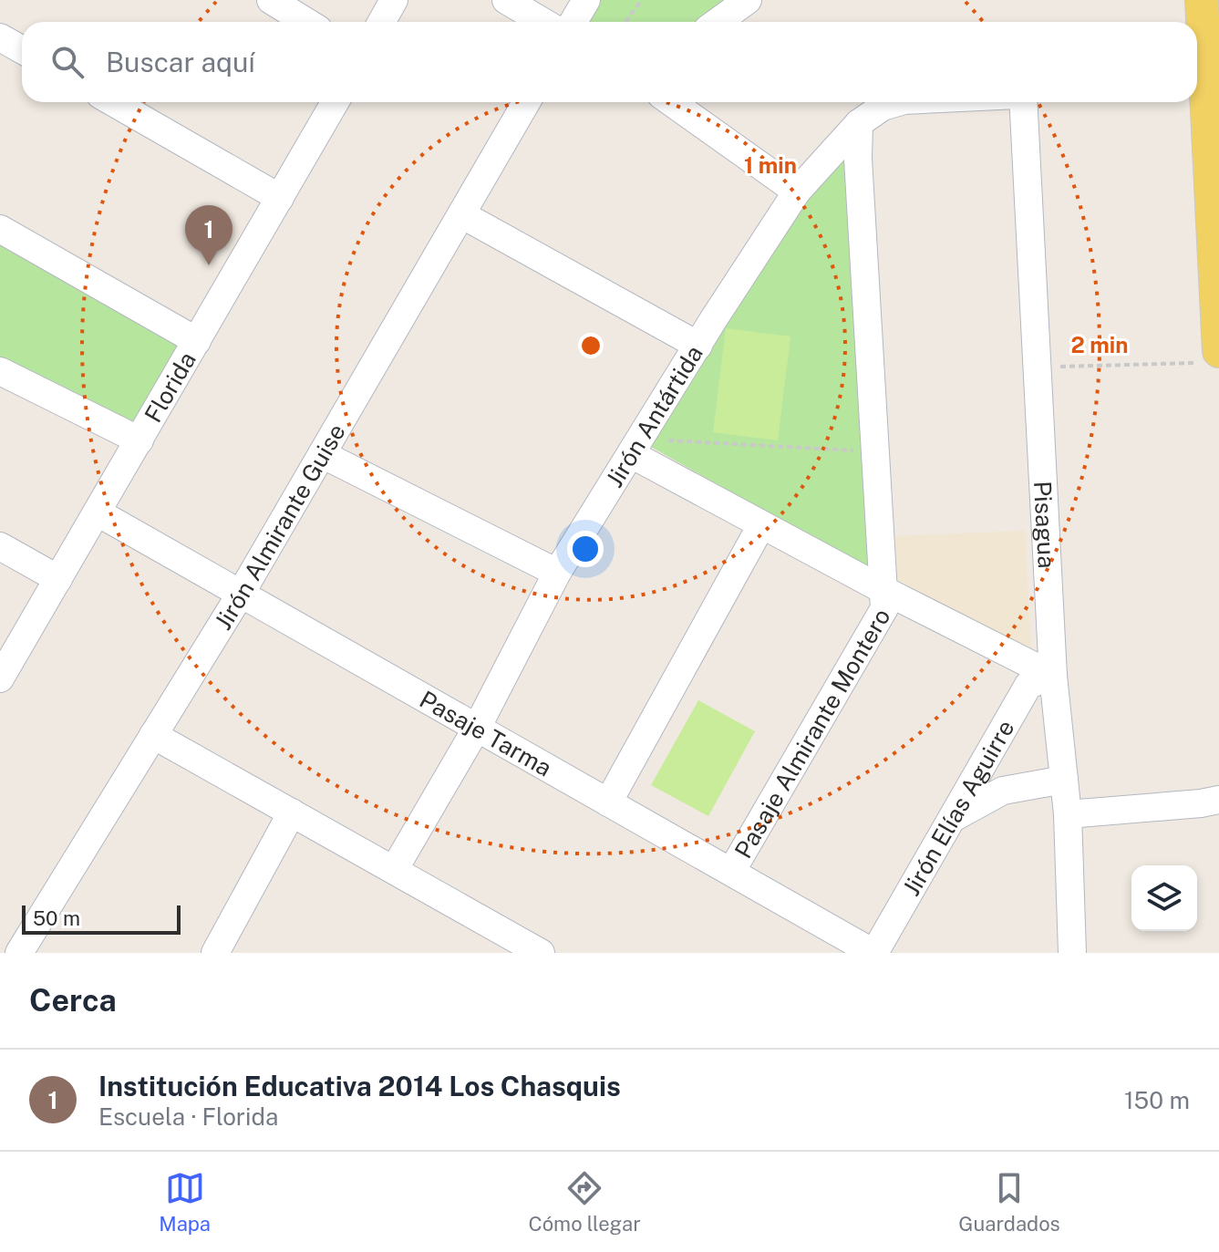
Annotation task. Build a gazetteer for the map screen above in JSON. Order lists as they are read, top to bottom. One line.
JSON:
{"streets":{"street":["Florida","Jirón Antártida","Pisagua","Jirón Almirante Guise","Pasaje Almirante Montero","Pasaje Tarma","Jirón Elías Aguirre"]},"crossings":[["Florida","Pasaje Tarma"],["Jirón Antártida","Pasaje Almirante Montero"],["Jirón Antártida","Pasaje Tarma"],["Pisagua","Jirón Elías Aguirre"],["Jirón Almirante Guise","Pasaje Tarma"],["Pasaje Almirante Montero","Pasaje Tarma"],["Pasaje Tarma","Jirón Elías Aguirre"]],"scale_bar":"50 m","page":{"search":"Buscar aquí","pins":"1","scale":"50 m","heading":"Cerca","list":[{"mark":"1","name":"Institución Educativa 2014 Los Chasquis","note":"Escuela · Florida","value":"150 m"}],"nav":["Mapa","Cómo llegar","Guardados"]},"rings":["1 min","2 min"]}
